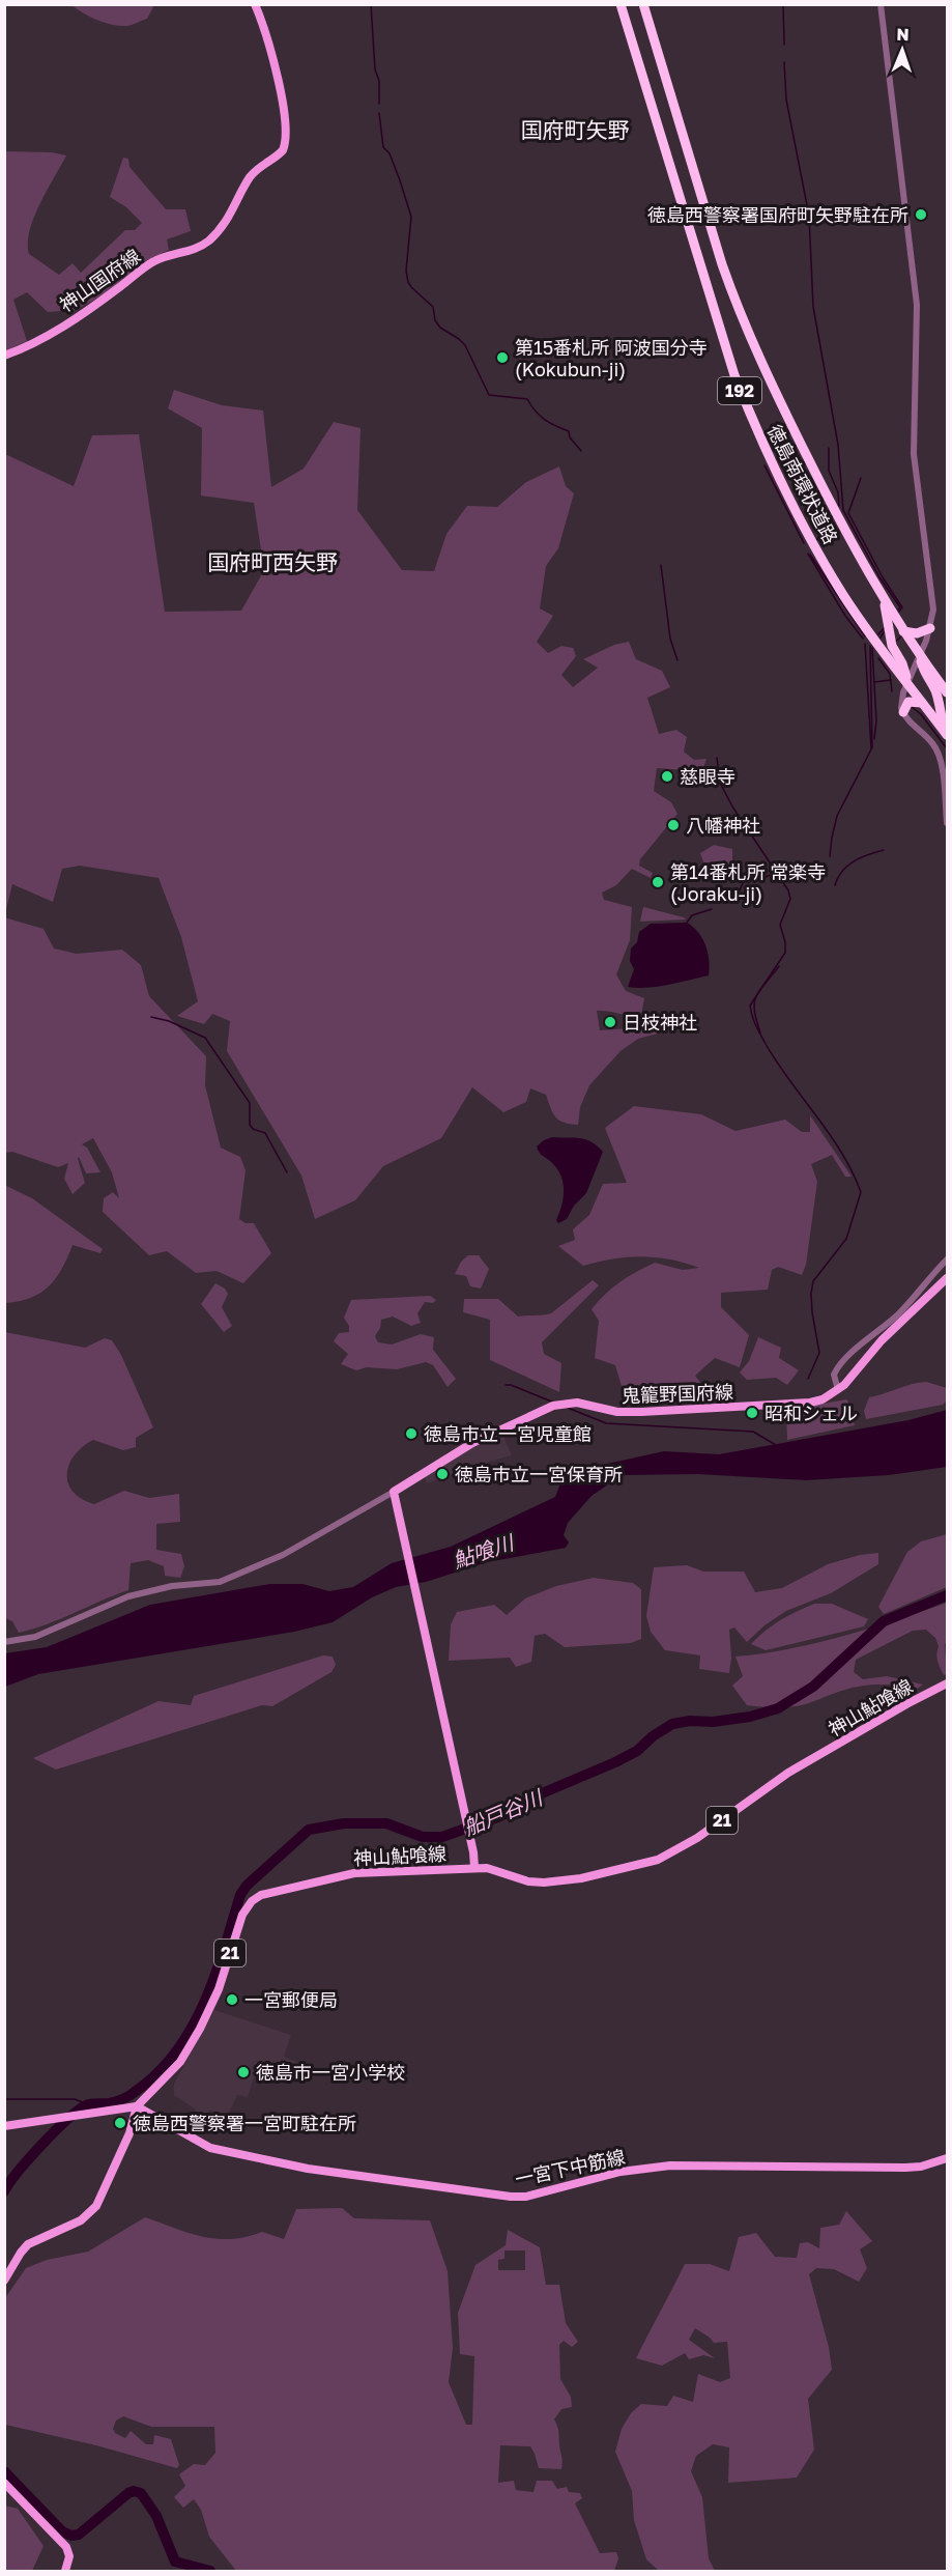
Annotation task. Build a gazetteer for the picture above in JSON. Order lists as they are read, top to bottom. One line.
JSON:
{"streets":{"highway":["192","徳島南環状道路"],"main road":["神山国府線","鬼籠野国府線","神山鮎喰線","21","一宮下中筋線"]},"crossings":[["神山鮎喰線","一宮下中筋線"]],"districts":["国府町矢野","国府町西矢野"],"water":["鮎喰川","船戸谷川"],"places":["徳島西警察署国府町矢野駐在所","第15番札所 阿波国分寺 (Kokubun-ji)","慈眼寺","八幡神社","第14番札所 常楽寺 (Joraku-ji)","日枝神社","昭和シェル","徳島市立一宮児童館","徳島市立一宮保育所","一宮郵便局","徳島市一宮小学校","徳島西警察署一宮町駐在所"],"north":"top"}
